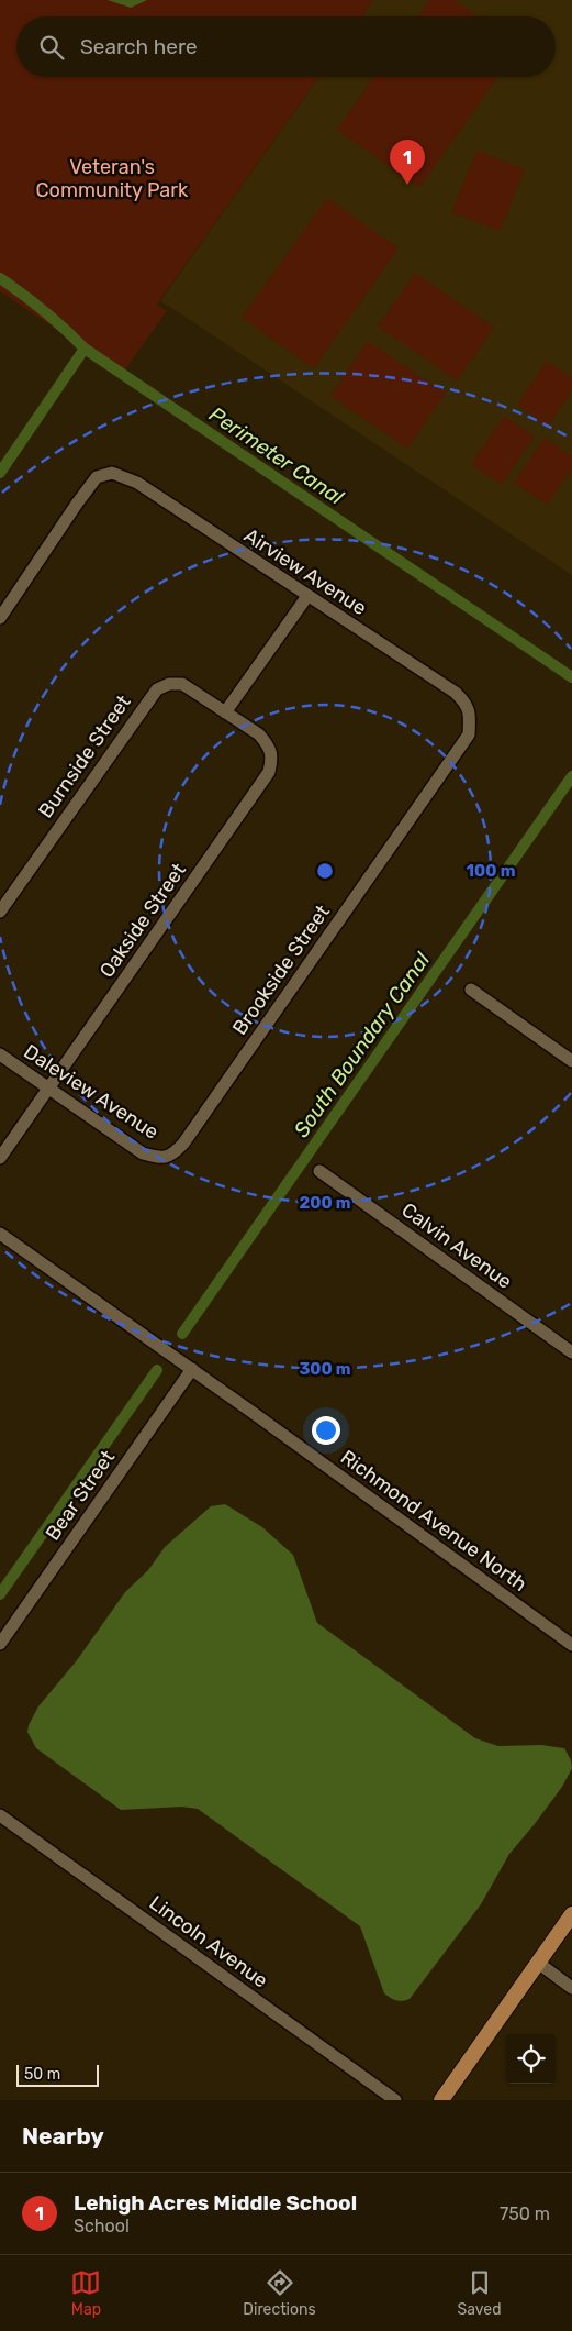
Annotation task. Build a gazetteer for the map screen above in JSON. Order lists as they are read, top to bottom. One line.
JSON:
{"streets":{"street":["Airview Avenue","Burnside Street","Oakside Street","Brookside Street","Daleview Avenue","Calvin Avenue","Bear Street","Richmond Avenue North","Lincoln Avenue"]},"crossings":[["Airview Avenue","Brookside Street"],["Burnside Street","Oakside Street"],["Oakside Street","Daleview Avenue"],["Brookside Street","Daleview Avenue"],["Bear Street","Richmond Avenue North"]],"water":["Perimeter Canal","South Boundary Canal"],"parks":["Veteran's Community Park"],"scale_bar":"50 m","page":{"search":"Search here","pins":"1","scale":"50 m","heading":"Nearby","list":[{"mark":"1","name":"Lehigh Acres Middle School","note":"School","value":"750 m"}],"nav":["Map","Directions","Saved"]},"rings":["100 m","200 m","300 m"]}
